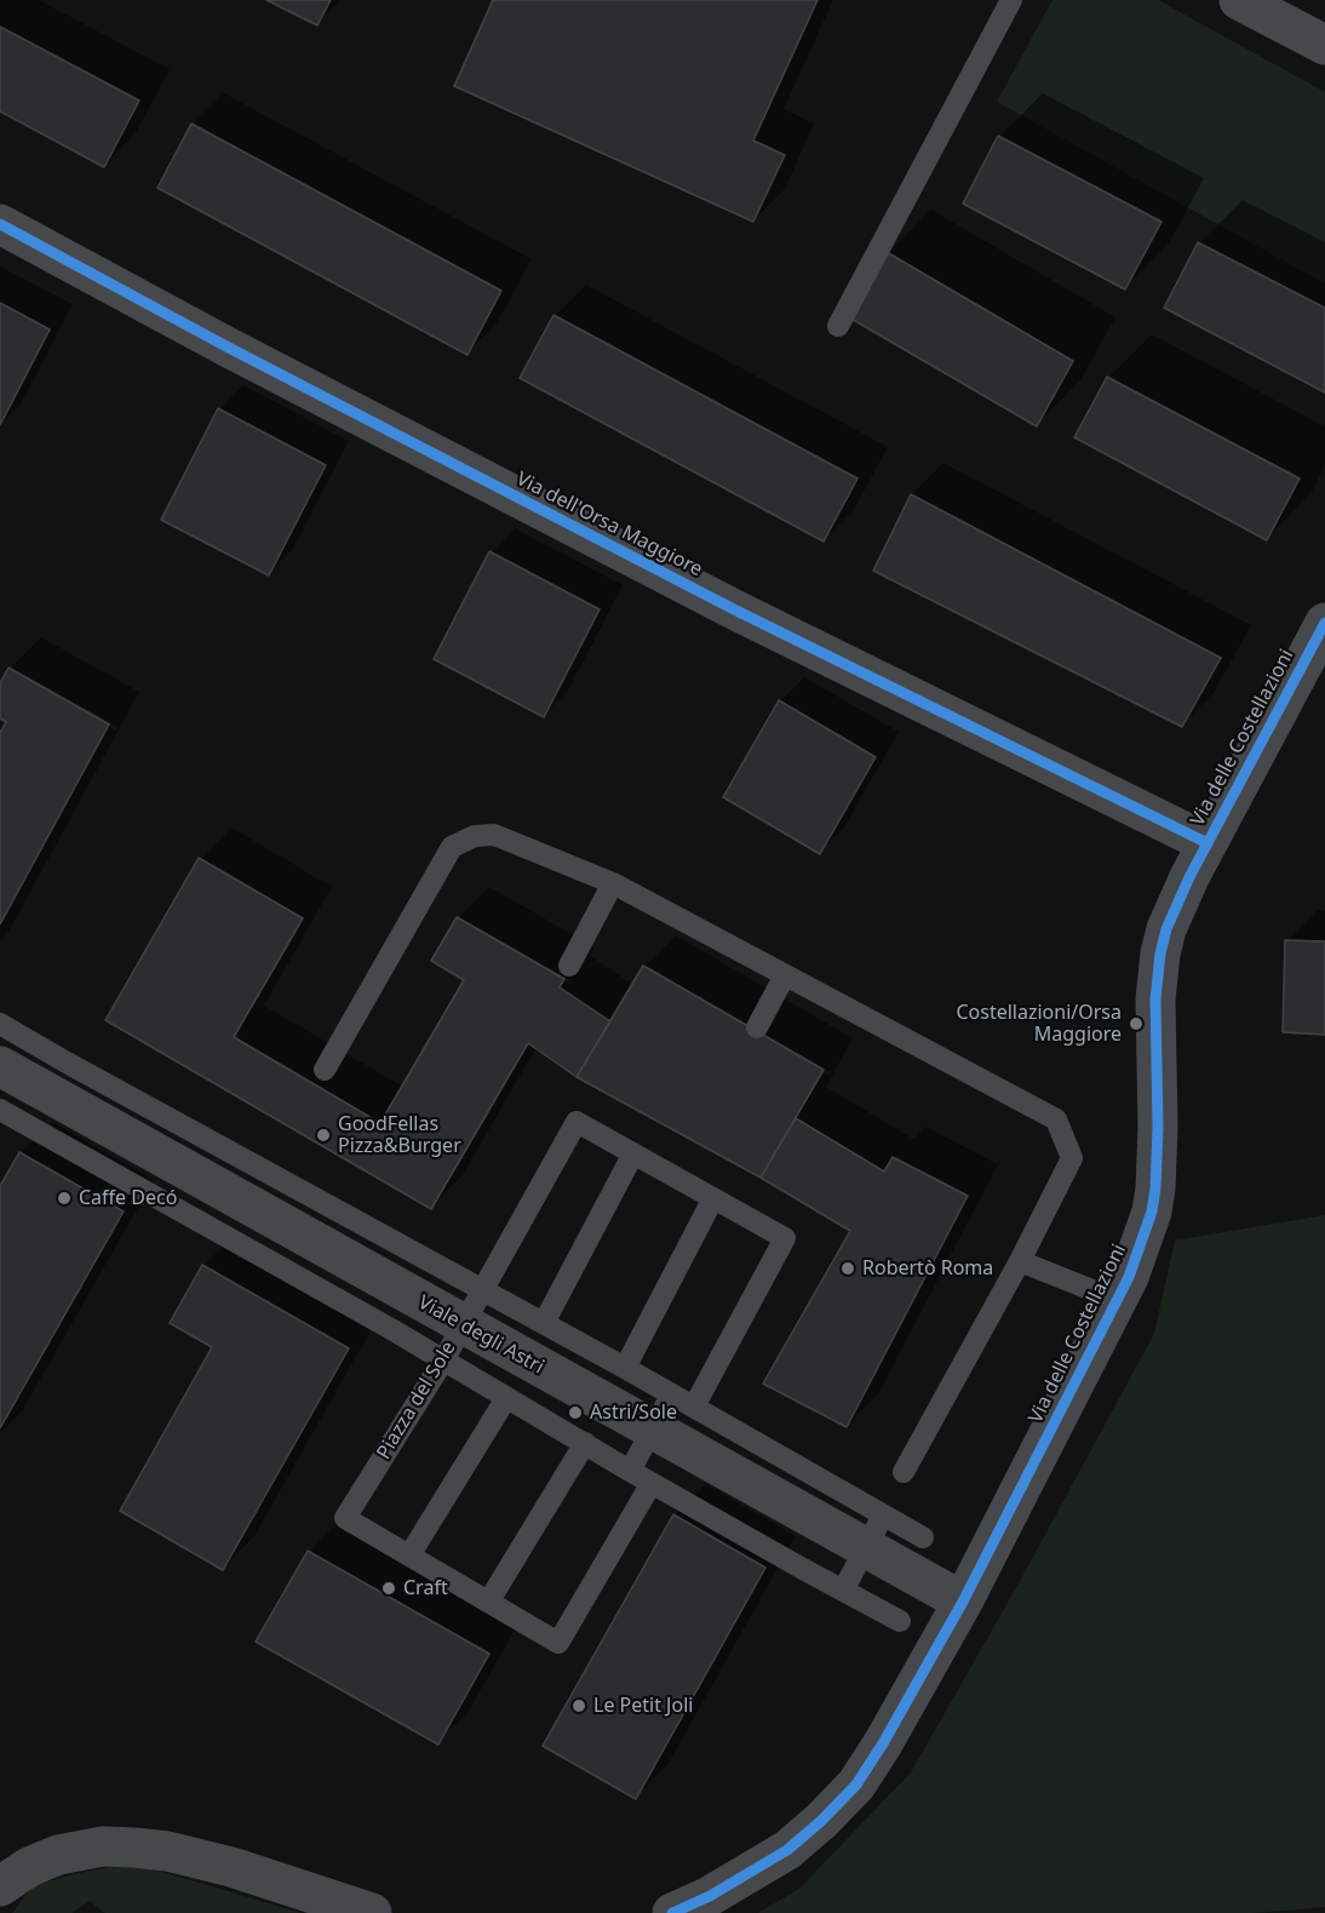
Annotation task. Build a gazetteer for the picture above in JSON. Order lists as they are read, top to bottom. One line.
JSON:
{"streets":{"street":["Via dell'Orsa Maggiore","Via delle Costellazioni","Viale degli Astri"],"lane":["Piazza del Sole"]},"crossings":[["Via dell'Orsa Maggiore","Via delle Costellazioni"],["Via delle Costellazioni","Viale degli Astri"],["Viale degli Astri","Piazza del Sole"]],"places":["Costellazioni/Orsa Maggiore","GoodFellas Pizza&Burger","Caffe Decó","Robertò Roma","Astri/Sole","Craft","Le Petit Joli"]}
